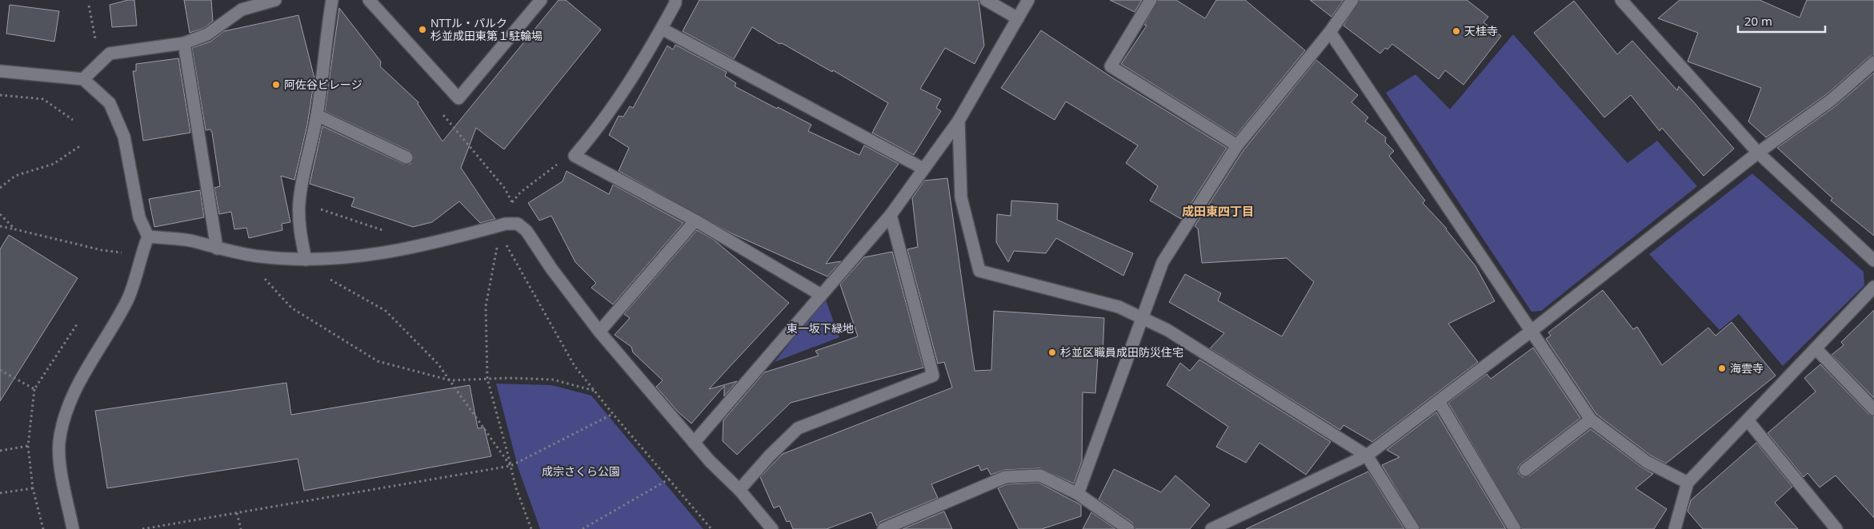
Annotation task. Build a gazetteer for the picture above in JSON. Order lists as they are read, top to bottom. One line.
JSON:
{"districts":["成田東四丁目"],"parks":["東一坂下緑地","成宗さくら公園"],"places":["NTTル・パルク 杉並成田東第１駐輪場","天桂寺","阿佐谷ビレージ","杉並区職員成田防災住宅","海雲寺"],"scale_bar":"20 m"}
